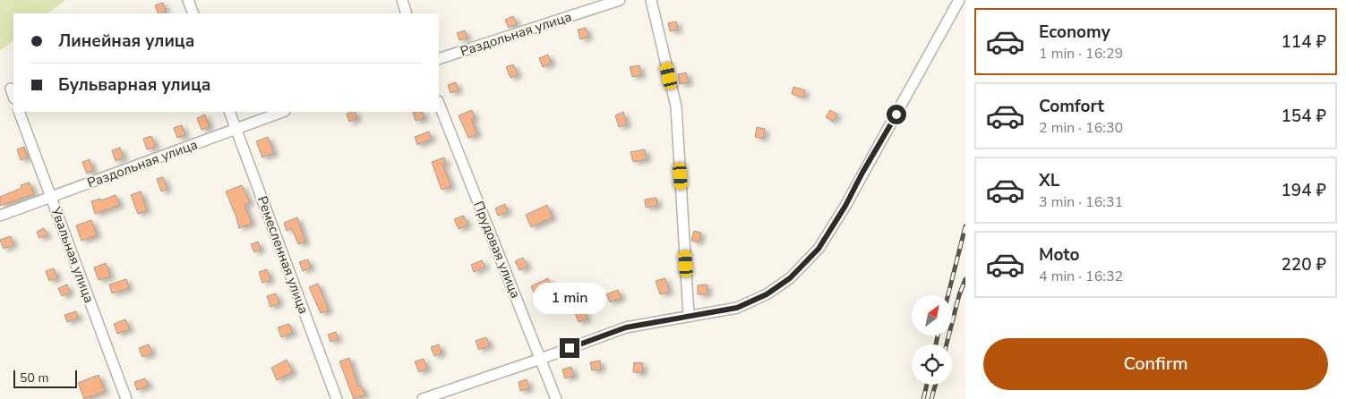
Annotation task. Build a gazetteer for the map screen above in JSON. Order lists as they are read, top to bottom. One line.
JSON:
{"streets":{"street":["Раздольная улица","Прудовая улица","Увальная улица","Ремесленная улица"]},"crossings":[["Раздольная улица","Увальная улица"],["Раздольная улица","Ремесленная улица"]],"scale_bar":"50 m","north":"top right","page":{"list":[{"name":"Economy","note":"1 min · 16:29","value":"114 ₽"},{"name":"Comfort","note":"2 min · 16:30","value":"154 ₽"},{"name":"XL","note":"3 min · 16:31","value":"194 ₽"},{"name":"Moto","note":"4 min · 16:32","value":"220 ₽"}],"banner":["Линейная улица","Бульварная улица"],"bubble":"1 min","buttons":"Confirm","scale":"50 m"}}
